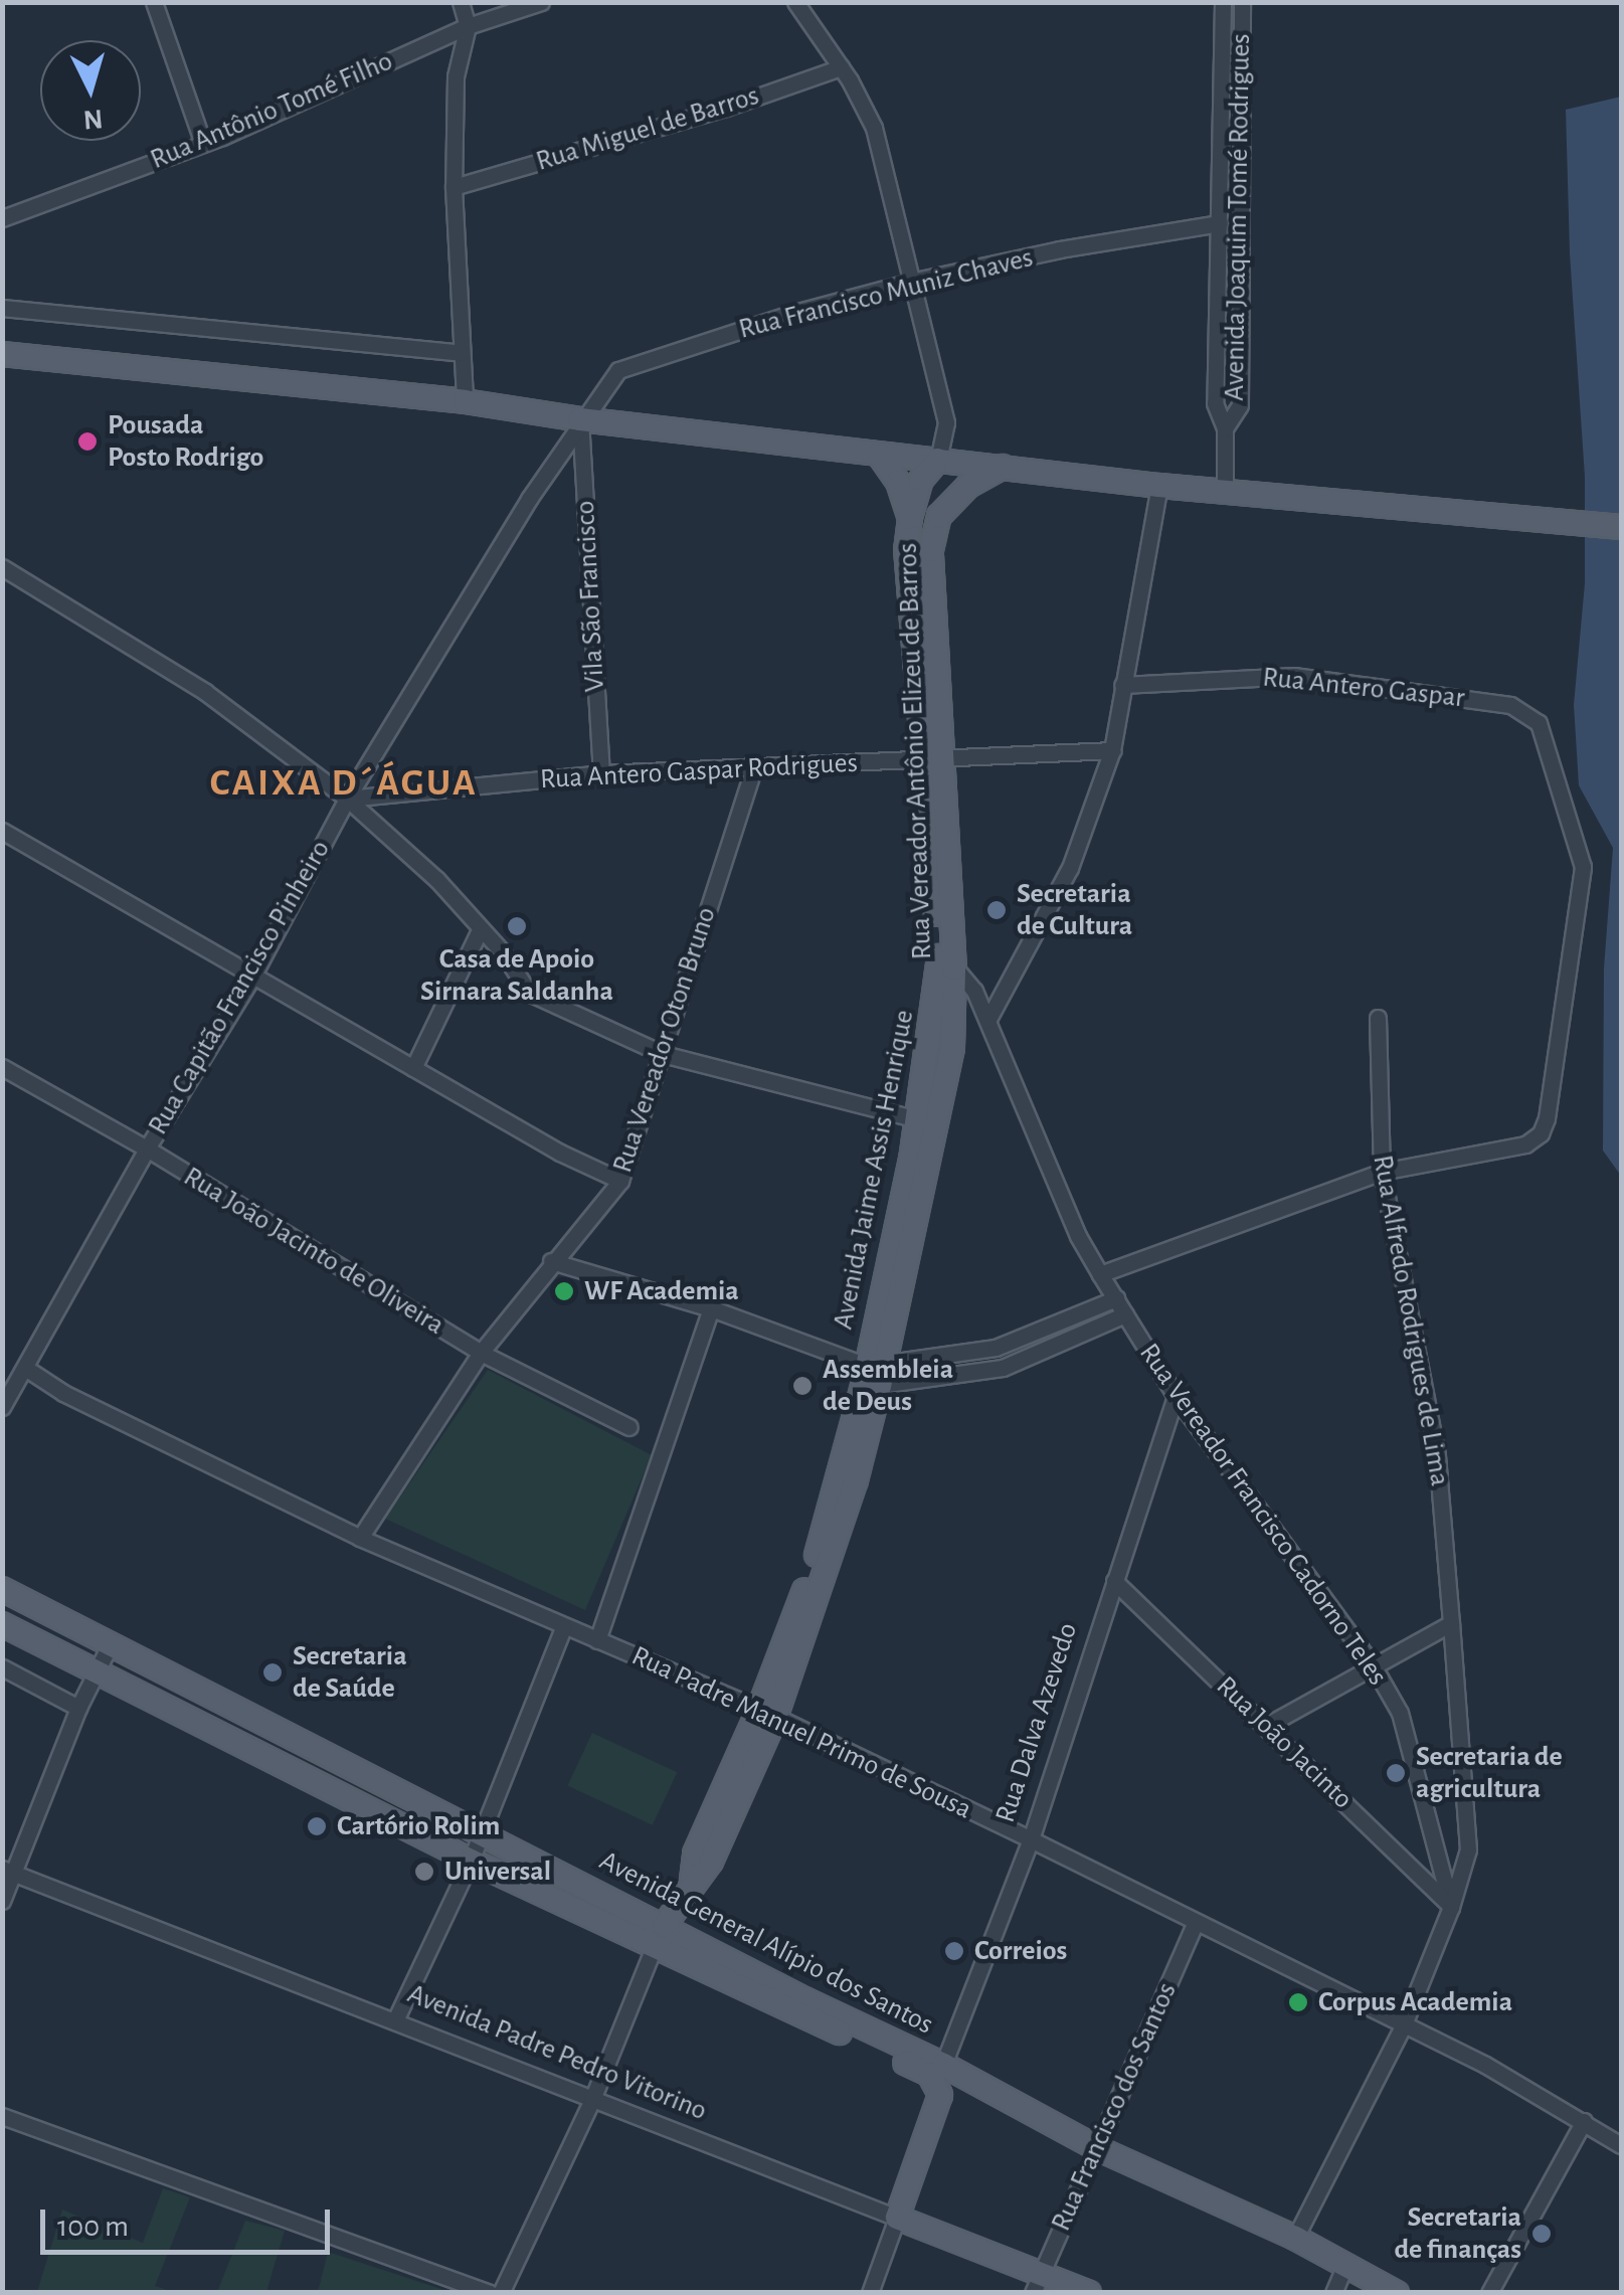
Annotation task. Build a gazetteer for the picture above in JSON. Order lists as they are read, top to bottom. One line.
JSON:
{"streets":{"main road":["Rua Vereador Antônio Elizeu de Barros","Avenida Jaime Assis Henrique","Avenida General Alípio dos Santos","Avenida Padre Pedro Vitorino"],"street":["Rua Antônio Tomé Filho","Rua Miguel de Barros","Avenida Joaquim Tomé Rodrigues","Rua Francisco Muniz Chaves","Vila São Francisco","Rua Antero Gaspar","Rua Antero Gaspar Rodrigues","Rua Capitão Francisco Pinheiro","Rua Vereador Oton Bruno","Rua João Jacinto de Oliveira","Rua Alfredo Rodrigues de Lima","Rua Vereador Francisco Cadorno Teles","Rua Dalva Azevedo","Rua Padre Manuel Primo de Sousa","Rua João Jacinto","Rua Francisco dos Santos"]},"crossings":[["Avenida Joaquim Tomé Rodrigues","Rua Francisco Muniz Chaves"],["Rua Francisco Muniz Chaves","Vila São Francisco"],["Rua Francisco Muniz Chaves","Rua Capitão Francisco Pinheiro"],["Vila São Francisco","Rua Antero Gaspar Rodrigues"],["Vila São Francisco","Rua Capitão Francisco Pinheiro"],["Rua Antero Gaspar","Rua Alfredo Rodrigues de Lima"],["Rua Vereador Antônio Elizeu de Barros","Rua Antero Gaspar Rodrigues"],["Rua Vereador Antônio Elizeu de Barros","Avenida Jaime Assis Henrique"],["Rua Vereador Antônio Elizeu de Barros","Rua Vereador Francisco Cadorno Teles"],["Rua Antero Gaspar Rodrigues","Rua Capitão Francisco Pinheiro"],["Rua Antero Gaspar Rodrigues","Rua Vereador Oton Bruno"],["Rua Antero Gaspar Rodrigues","Avenida Jaime Assis Henrique"],["Rua Capitão Francisco Pinheiro","Rua João Jacinto de Oliveira"],["Rua Capitão Francisco Pinheiro","Rua Padre Manuel Primo de Sousa"],["Rua Vereador Oton Bruno","Rua João Jacinto de Oliveira"],["Rua Vereador Oton Bruno","Rua Padre Manuel Primo de Sousa"],["Avenida Jaime Assis Henrique","Rua Vereador Francisco Cadorno Teles"],["Avenida Jaime Assis Henrique","Rua Padre Manuel Primo de Sousa"],["Avenida Jaime Assis Henrique","Avenida General Alípio dos Santos"],["Rua Alfredo Rodrigues de Lima","Rua Vereador Francisco Cadorno Teles"],["Rua Alfredo Rodrigues de Lima","Rua João Jacinto"],["Rua Vereador Francisco Cadorno Teles","Rua Dalva Azevedo"],["Rua Vereador Francisco Cadorno Teles","Rua João Jacinto"],["Rua Dalva Azevedo","Rua Padre Manuel Primo de Sousa"],["Rua Dalva Azevedo","Rua João Jacinto"],["Rua Dalva Azevedo","Avenida General Alípio dos Santos"],["Rua Padre Manuel Primo de Sousa","Rua Francisco dos Santos"],["Avenida General Alípio dos Santos","Avenida Padre Pedro Vitorino"],["Avenida General Alípio dos Santos","Rua Francisco dos Santos"],["Avenida Padre Pedro Vitorino","Rua Francisco dos Santos"]],"districts":["CAIXA D´ÁGUA"],"places":["Pousada Posto Rodrigo","Secretaria de Cultura","Casa de Apoio Sirnara Saldanha","WF Academia","Assembleia de Deus","Secretaria de Saúde","Secretaria de agricultura","Cartório Rolim","Universal","Correios","Corpus Academia","Secretaria de finanças"],"scale_bar":"100 m","north":"bottom"}
